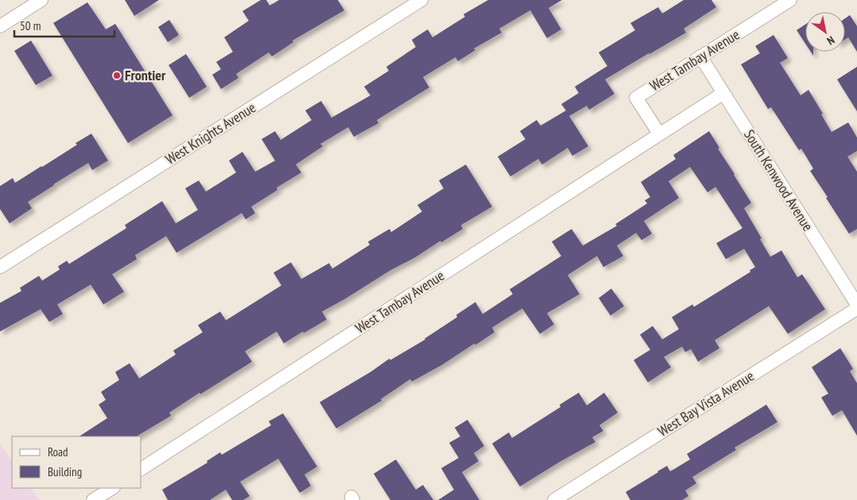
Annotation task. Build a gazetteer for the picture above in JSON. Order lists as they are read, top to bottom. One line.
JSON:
{"streets":{"street":["West Tambay Avenue","West Knights Avenue","South Kenwood Avenue","West Bay Vista Avenue"]},"crossings":[["West Tambay Avenue","South Kenwood Avenue"]],"places":["Frontier"],"legend":["Road","Building"],"scale_bar":"50 m","north":"bottom right"}
